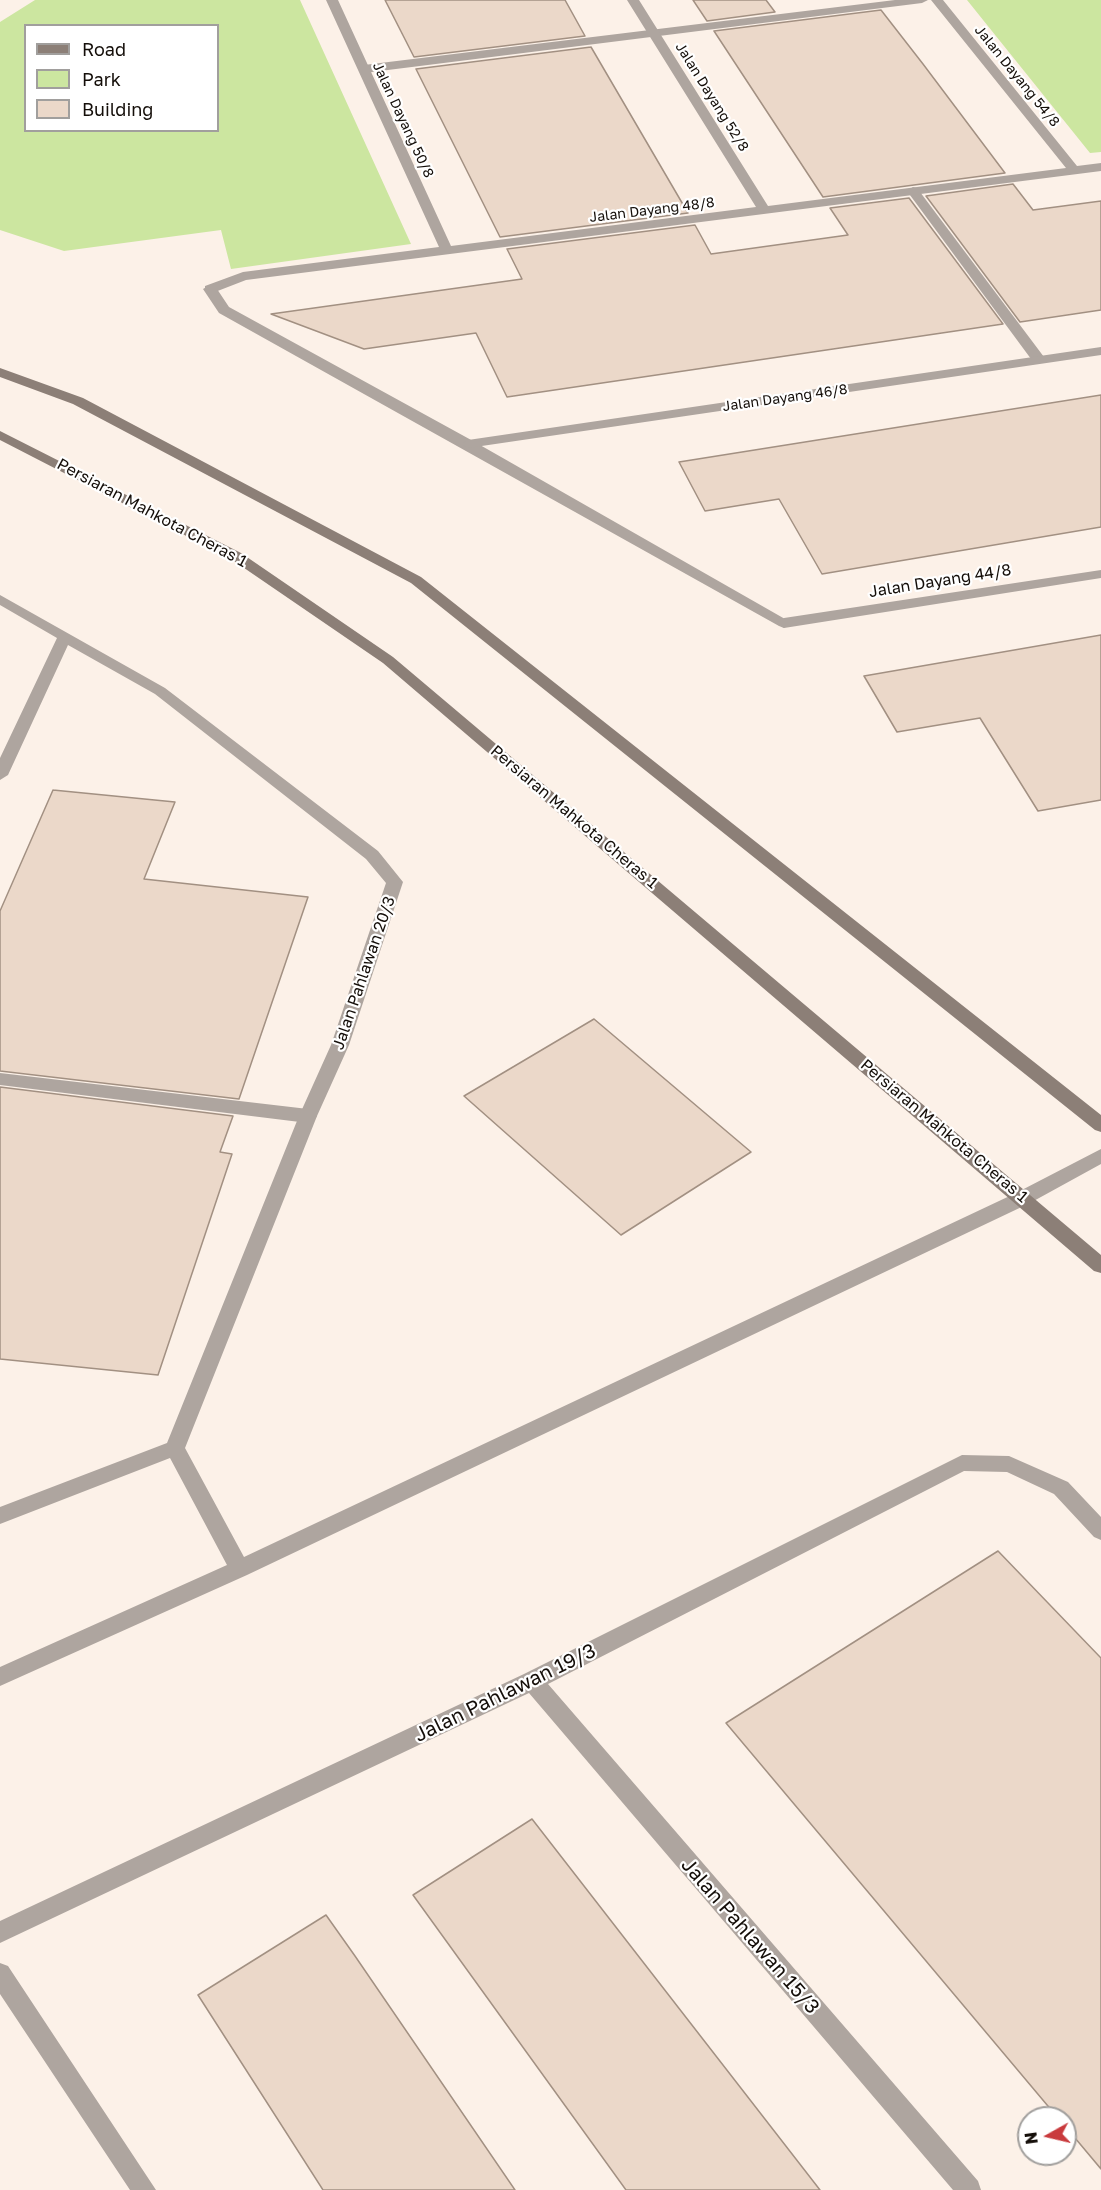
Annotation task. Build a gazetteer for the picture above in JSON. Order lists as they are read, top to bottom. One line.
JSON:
{"streets":{"main road":["Persiaran Mahkota Cheras 1"],"street":["Jalan Dayang 54/8","Jalan Dayang 52/8","Jalan Dayang 50/8","Jalan Dayang 48/8","Jalan Dayang 46/8","Jalan Dayang 44/8","Jalan Pahlawan 20/3","Jalan Pahlawan 19/3","Jalan Pahlawan 15/3"]},"crossings":[["Jalan Dayang 54/8","Jalan Dayang 48/8"],["Jalan Dayang 52/8","Jalan Dayang 48/8"],["Jalan Dayang 50/8","Jalan Dayang 48/8"],["Jalan Dayang 48/8","Jalan Dayang 46/8"],["Jalan Dayang 48/8","Jalan Dayang 44/8"],["Jalan Dayang 46/8","Jalan Dayang 44/8"],["Jalan Pahlawan 19/3","Jalan Pahlawan 15/3"]],"legend":["Road","Park","Building"],"north":"left"}
